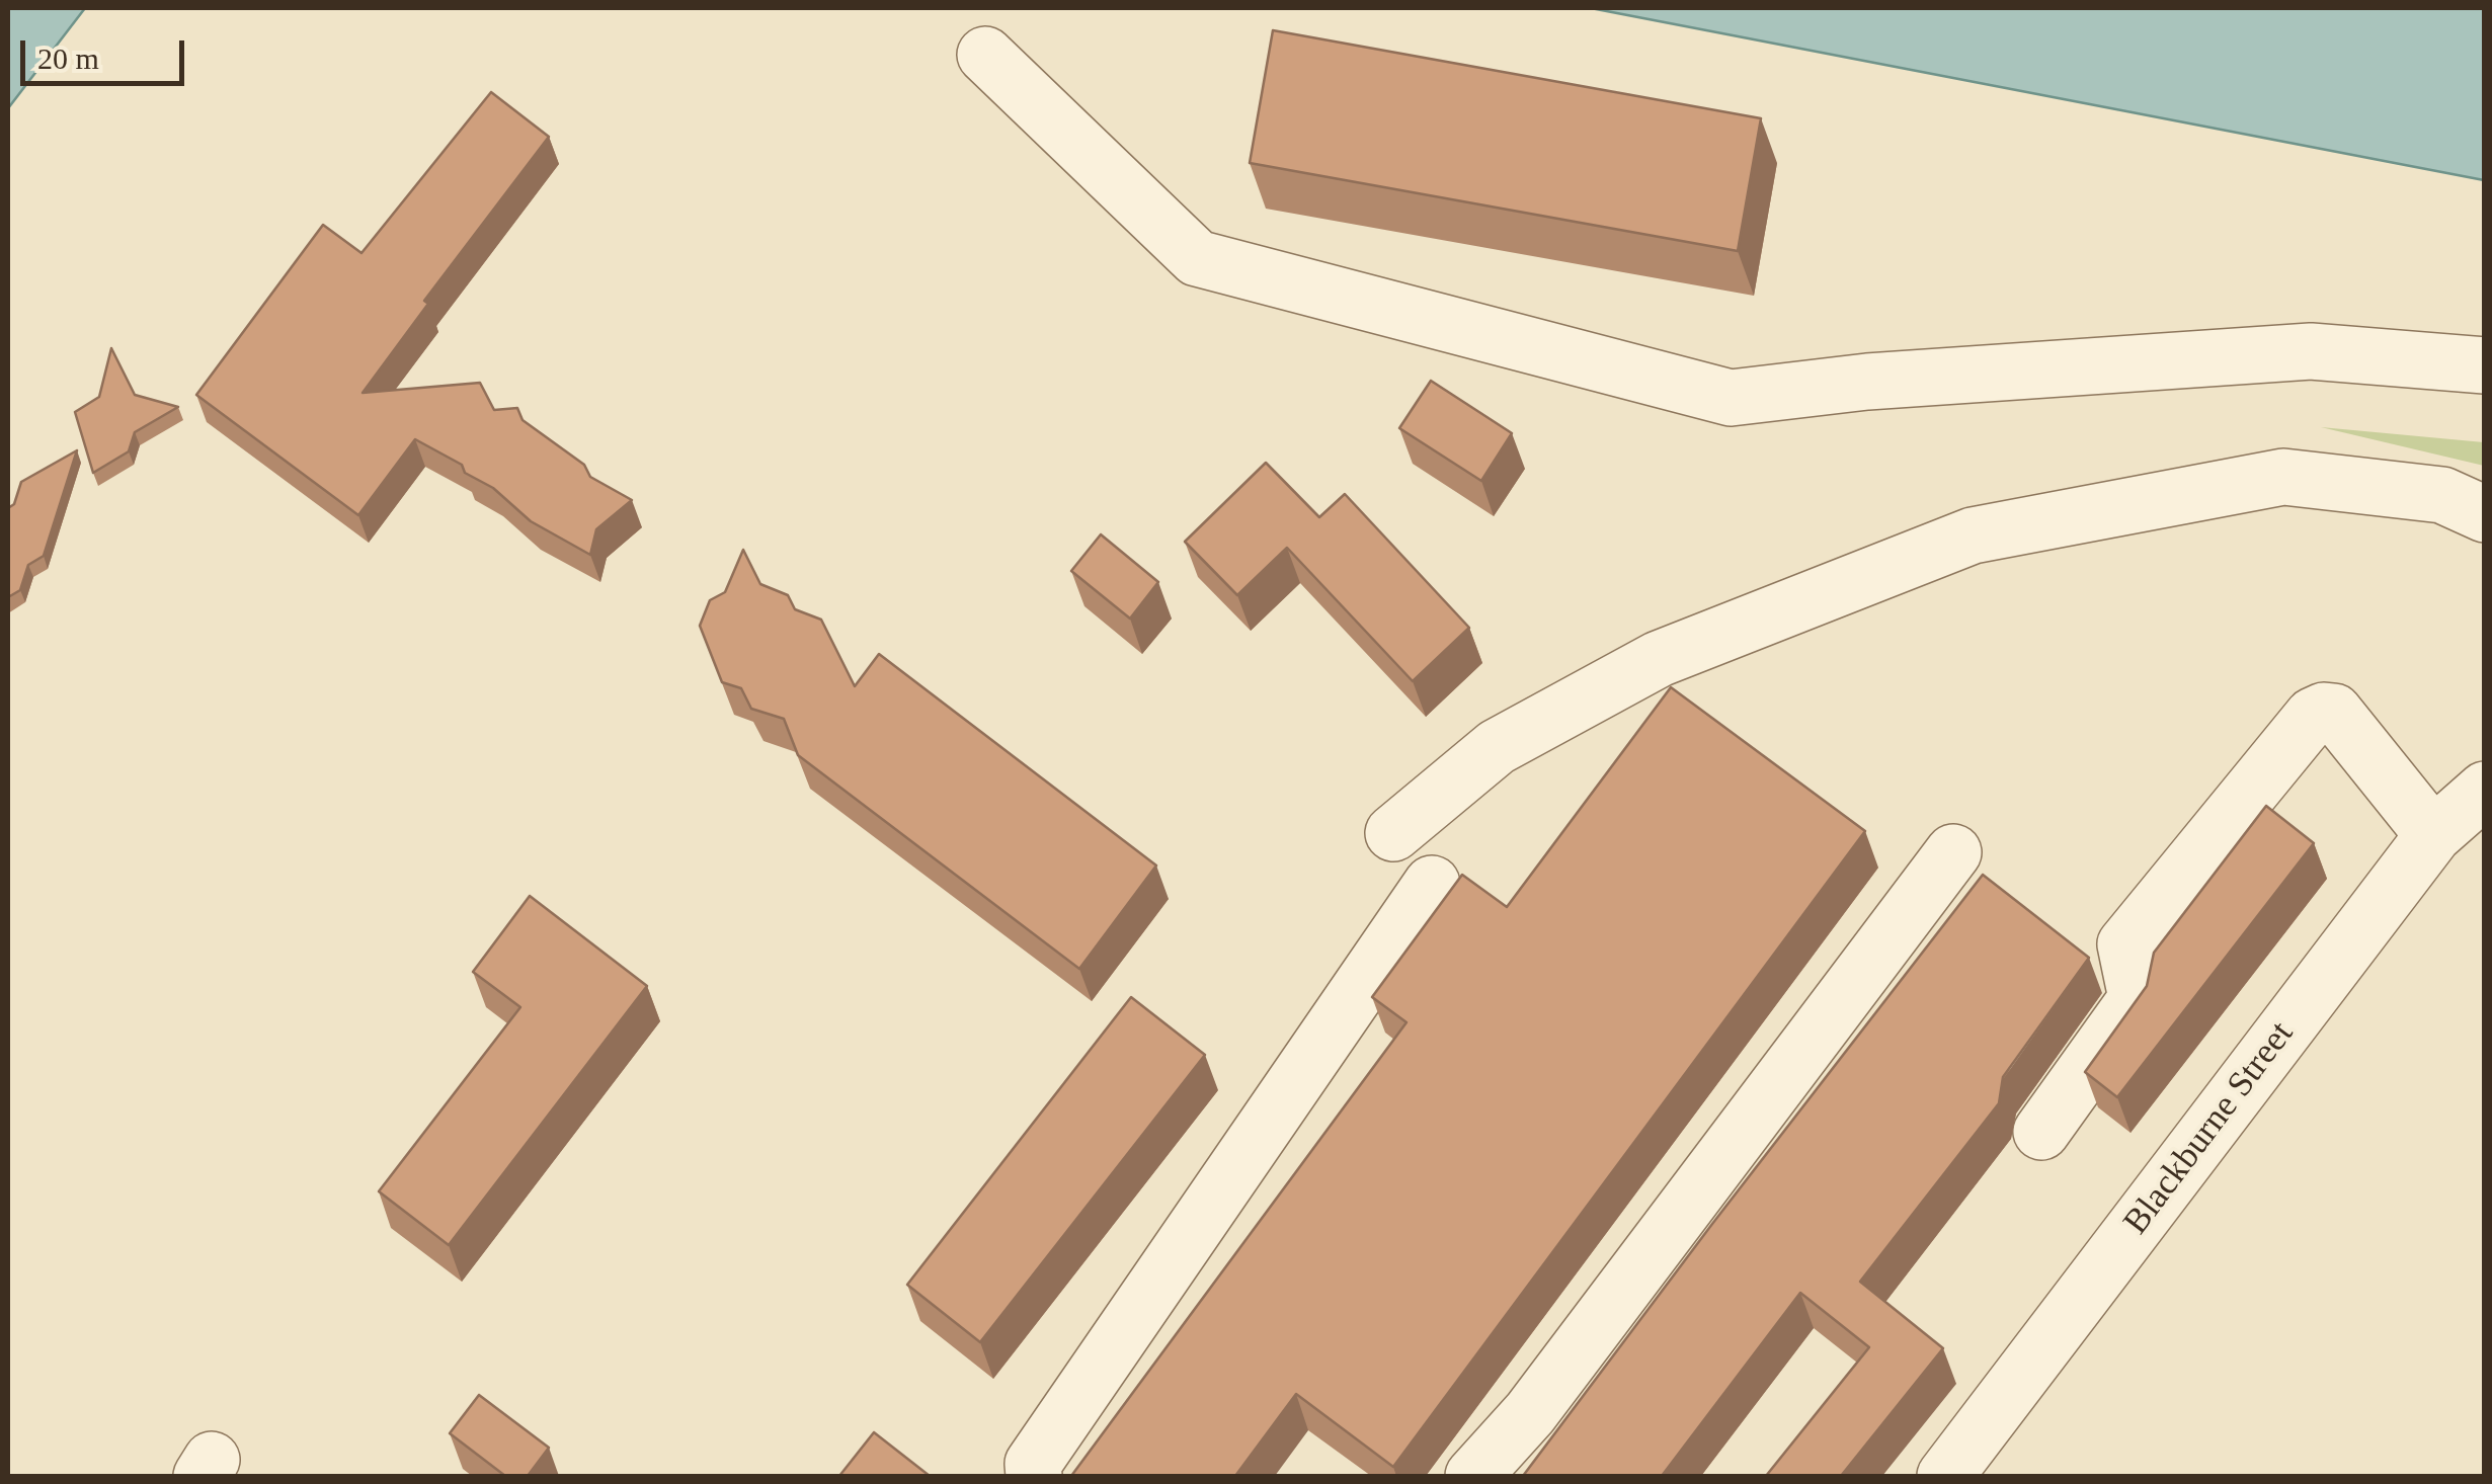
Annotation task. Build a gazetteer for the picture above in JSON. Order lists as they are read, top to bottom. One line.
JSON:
{"streets":{"street":["Blackburne Street"]},"scale_bar":"20 m"}
